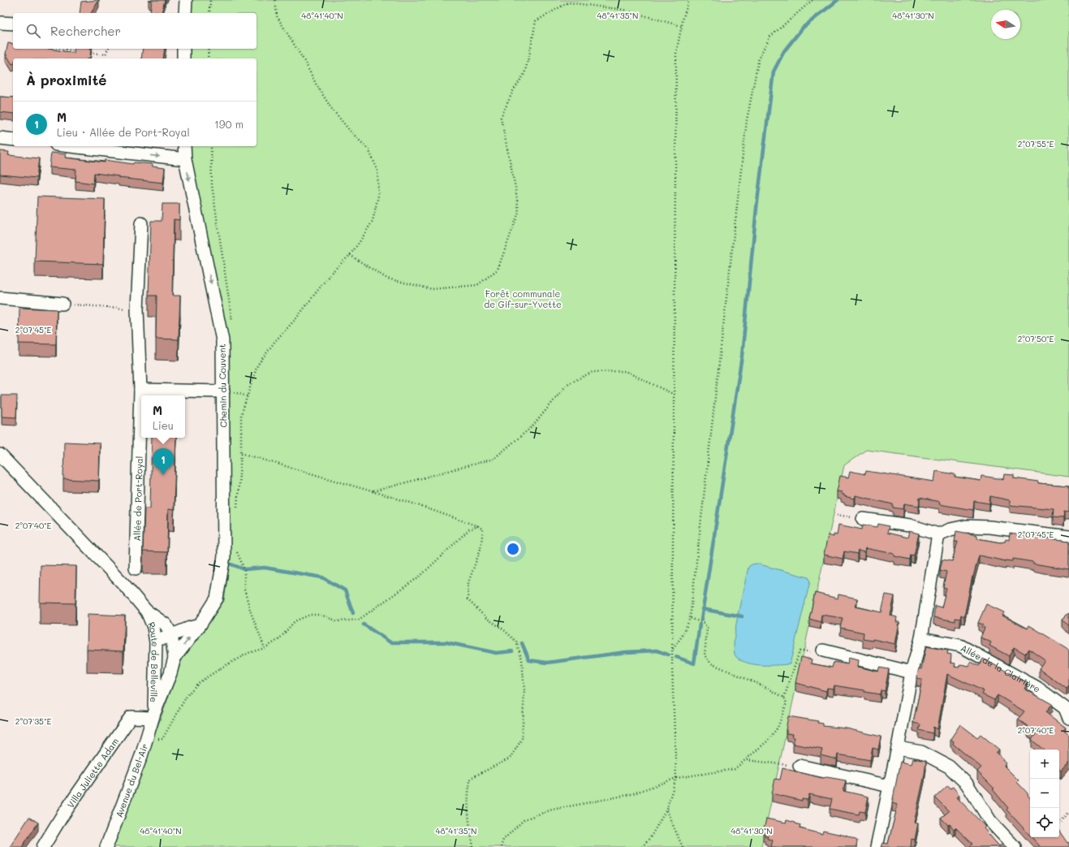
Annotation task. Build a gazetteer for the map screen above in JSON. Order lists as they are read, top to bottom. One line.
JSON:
{"streets":{"street":["Chemin du Couvent","Allée de Port-Royal","Route de Belleville","Allée de la Clairière","Villa Juliette Adam","Avenue du Bel-Air"]},"crossings":[["Chemin du Couvent","Route de Belleville"],["Route de Belleville","Villa Juliette Adam"],["Route de Belleville","Avenue du Bel-Air"],["Villa Juliette Adam","Avenue du Bel-Air"]],"parks":["Forêt communale de Gif-sur-Yvette"],"north":"left","page":{"search":"Rechercher","heading":"À proximité","list":[{"mark":"1","name":"M","note":"Lieu · Allée de Port-Royal","value":"190 m"}],"popup":["M","Lieu"],"pins":"1","map_buttons":["+","−"]},"coordinates":["48°41'40\"N","48°41'35\"N","48°41'30\"N","2°07'55\"E","2°07'45\"E","2°07'50\"E","2°07'40\"E","2°07'35\"E"]}
